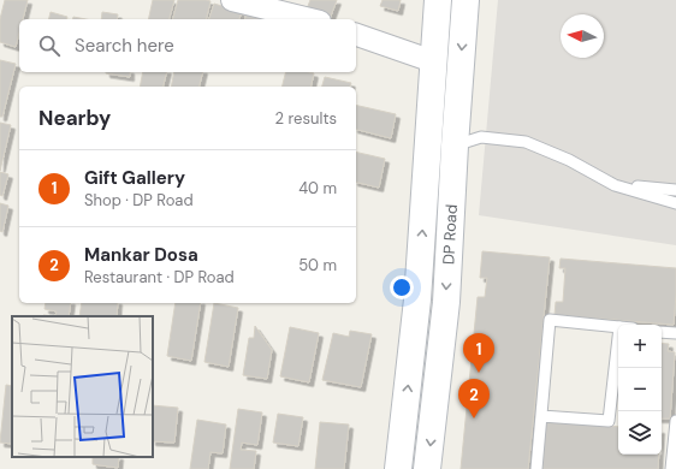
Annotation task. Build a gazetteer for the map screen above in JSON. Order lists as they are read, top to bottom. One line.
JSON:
{"streets":{"main road":["DP Road"]},"north":"left","page":{"search":"Search here","heading":["Nearby","2 results"],"list":[{"mark":"1","name":"Gift Gallery","note":"Shop · DP Road","value":"40 m"},{"mark":"2","name":"Mankar Dosa","note":"Restaurant · DP Road","value":"50 m"}],"map_buttons":["+","−"],"pins":["1","2"]}}
